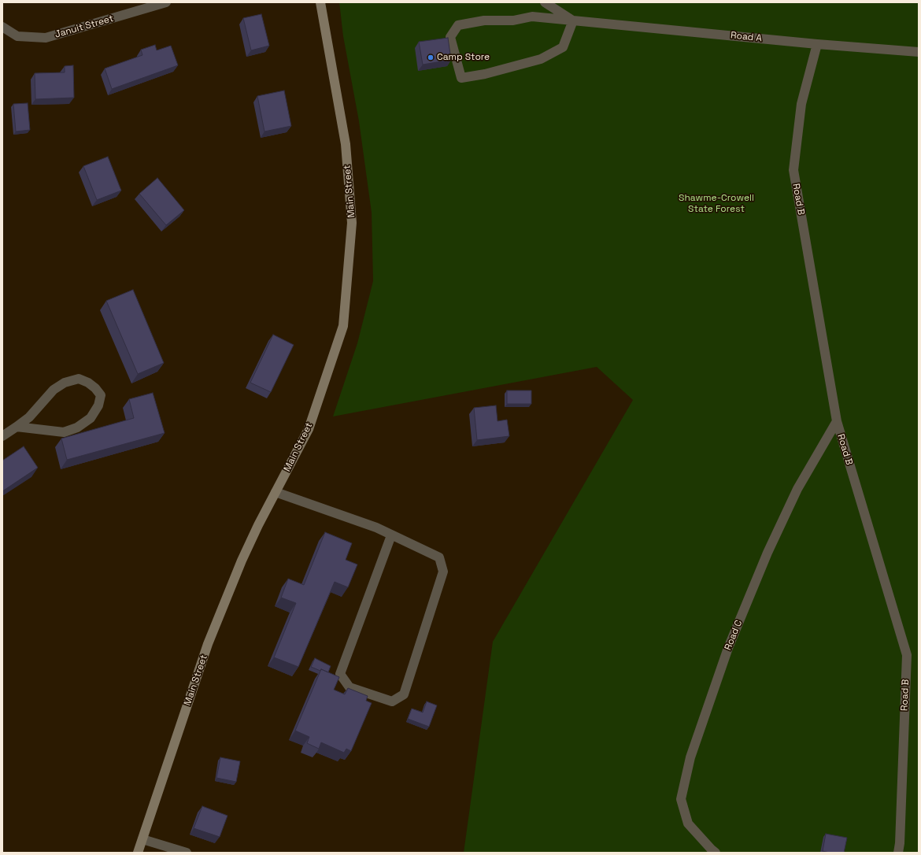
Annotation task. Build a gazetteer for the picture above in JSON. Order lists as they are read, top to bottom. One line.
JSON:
{"streets":{"main road":["Main Street"],"street":["Januit Street","Road A","Road B","Road C"]},"crossings":[["Road A","Road B"],["Road B","Road C"]],"parks":["Shawme-Crowell State Forest"],"places":["Camp Store"]}
